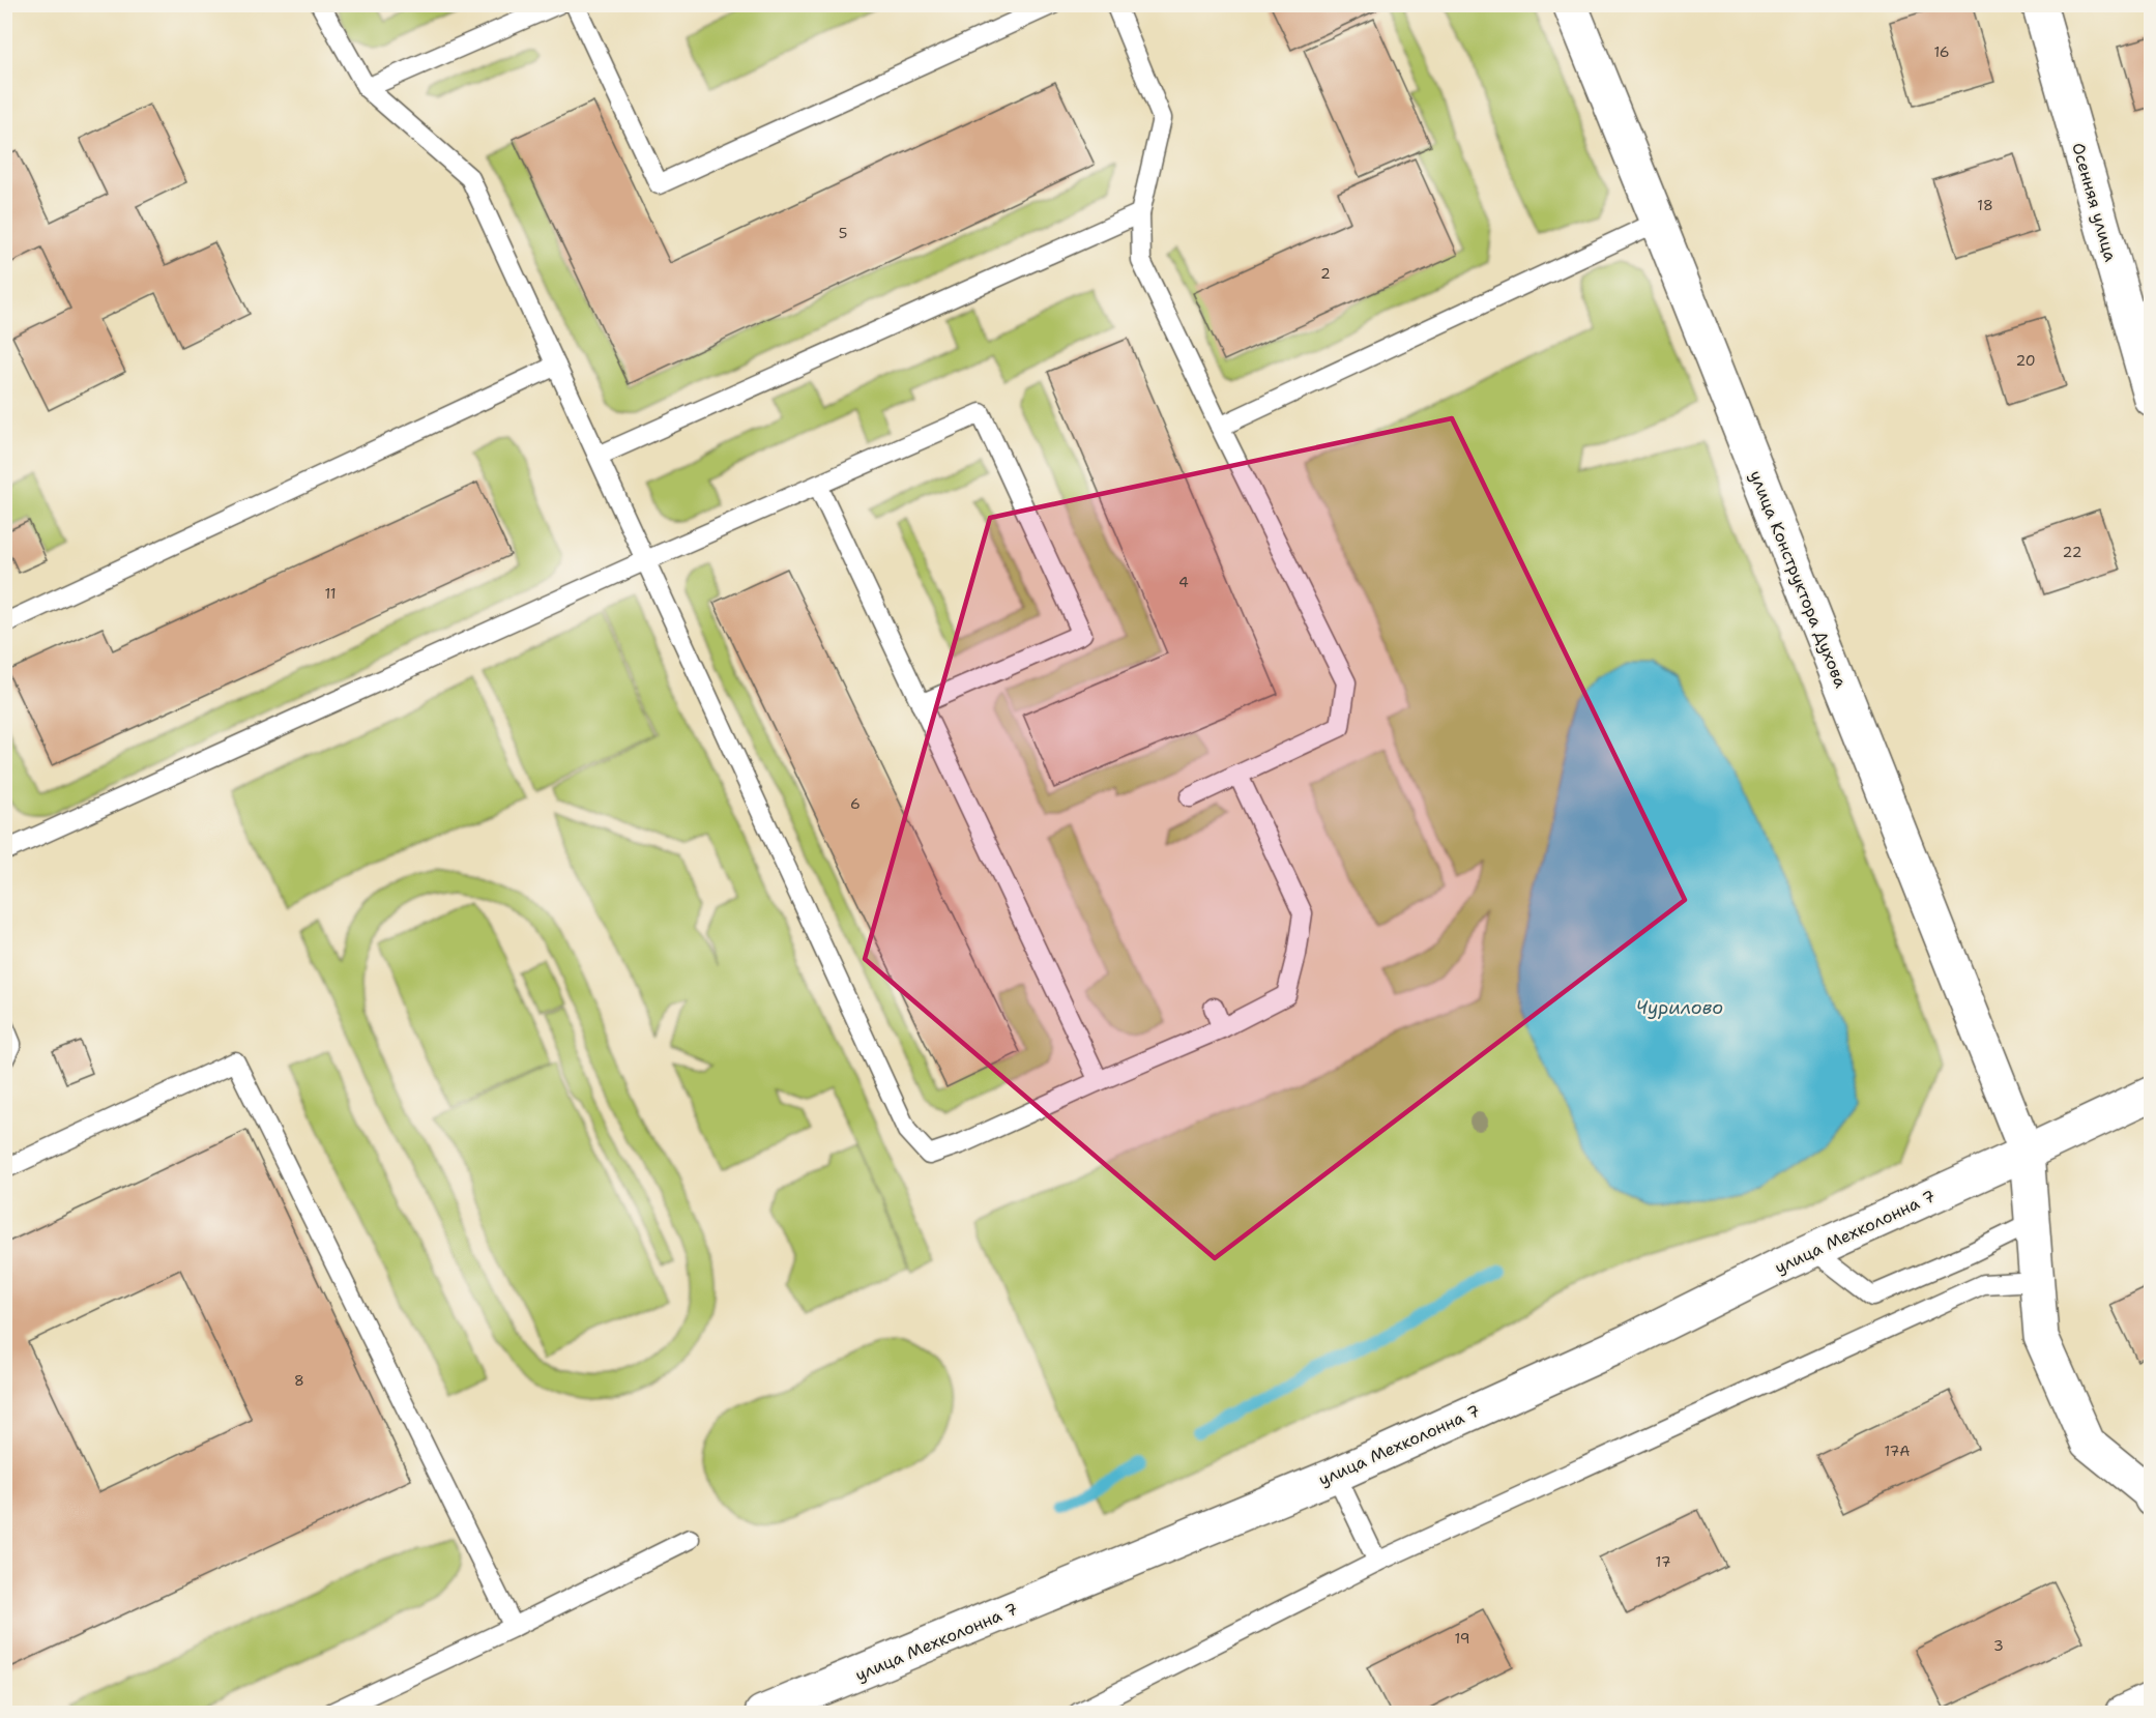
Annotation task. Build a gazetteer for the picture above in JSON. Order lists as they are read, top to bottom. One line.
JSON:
{"streets":{"street":["Осенняя улица","улица Конструктора Духова","улица Мехколонна 7"]},"crossings":[["улица Конструктора Духова","улица Мехколонна 7"]],"water":["Чурилово"],"house_numbers":["16","18","5","2","20","22","4","11","6","8","17А","17","19","3"]}
